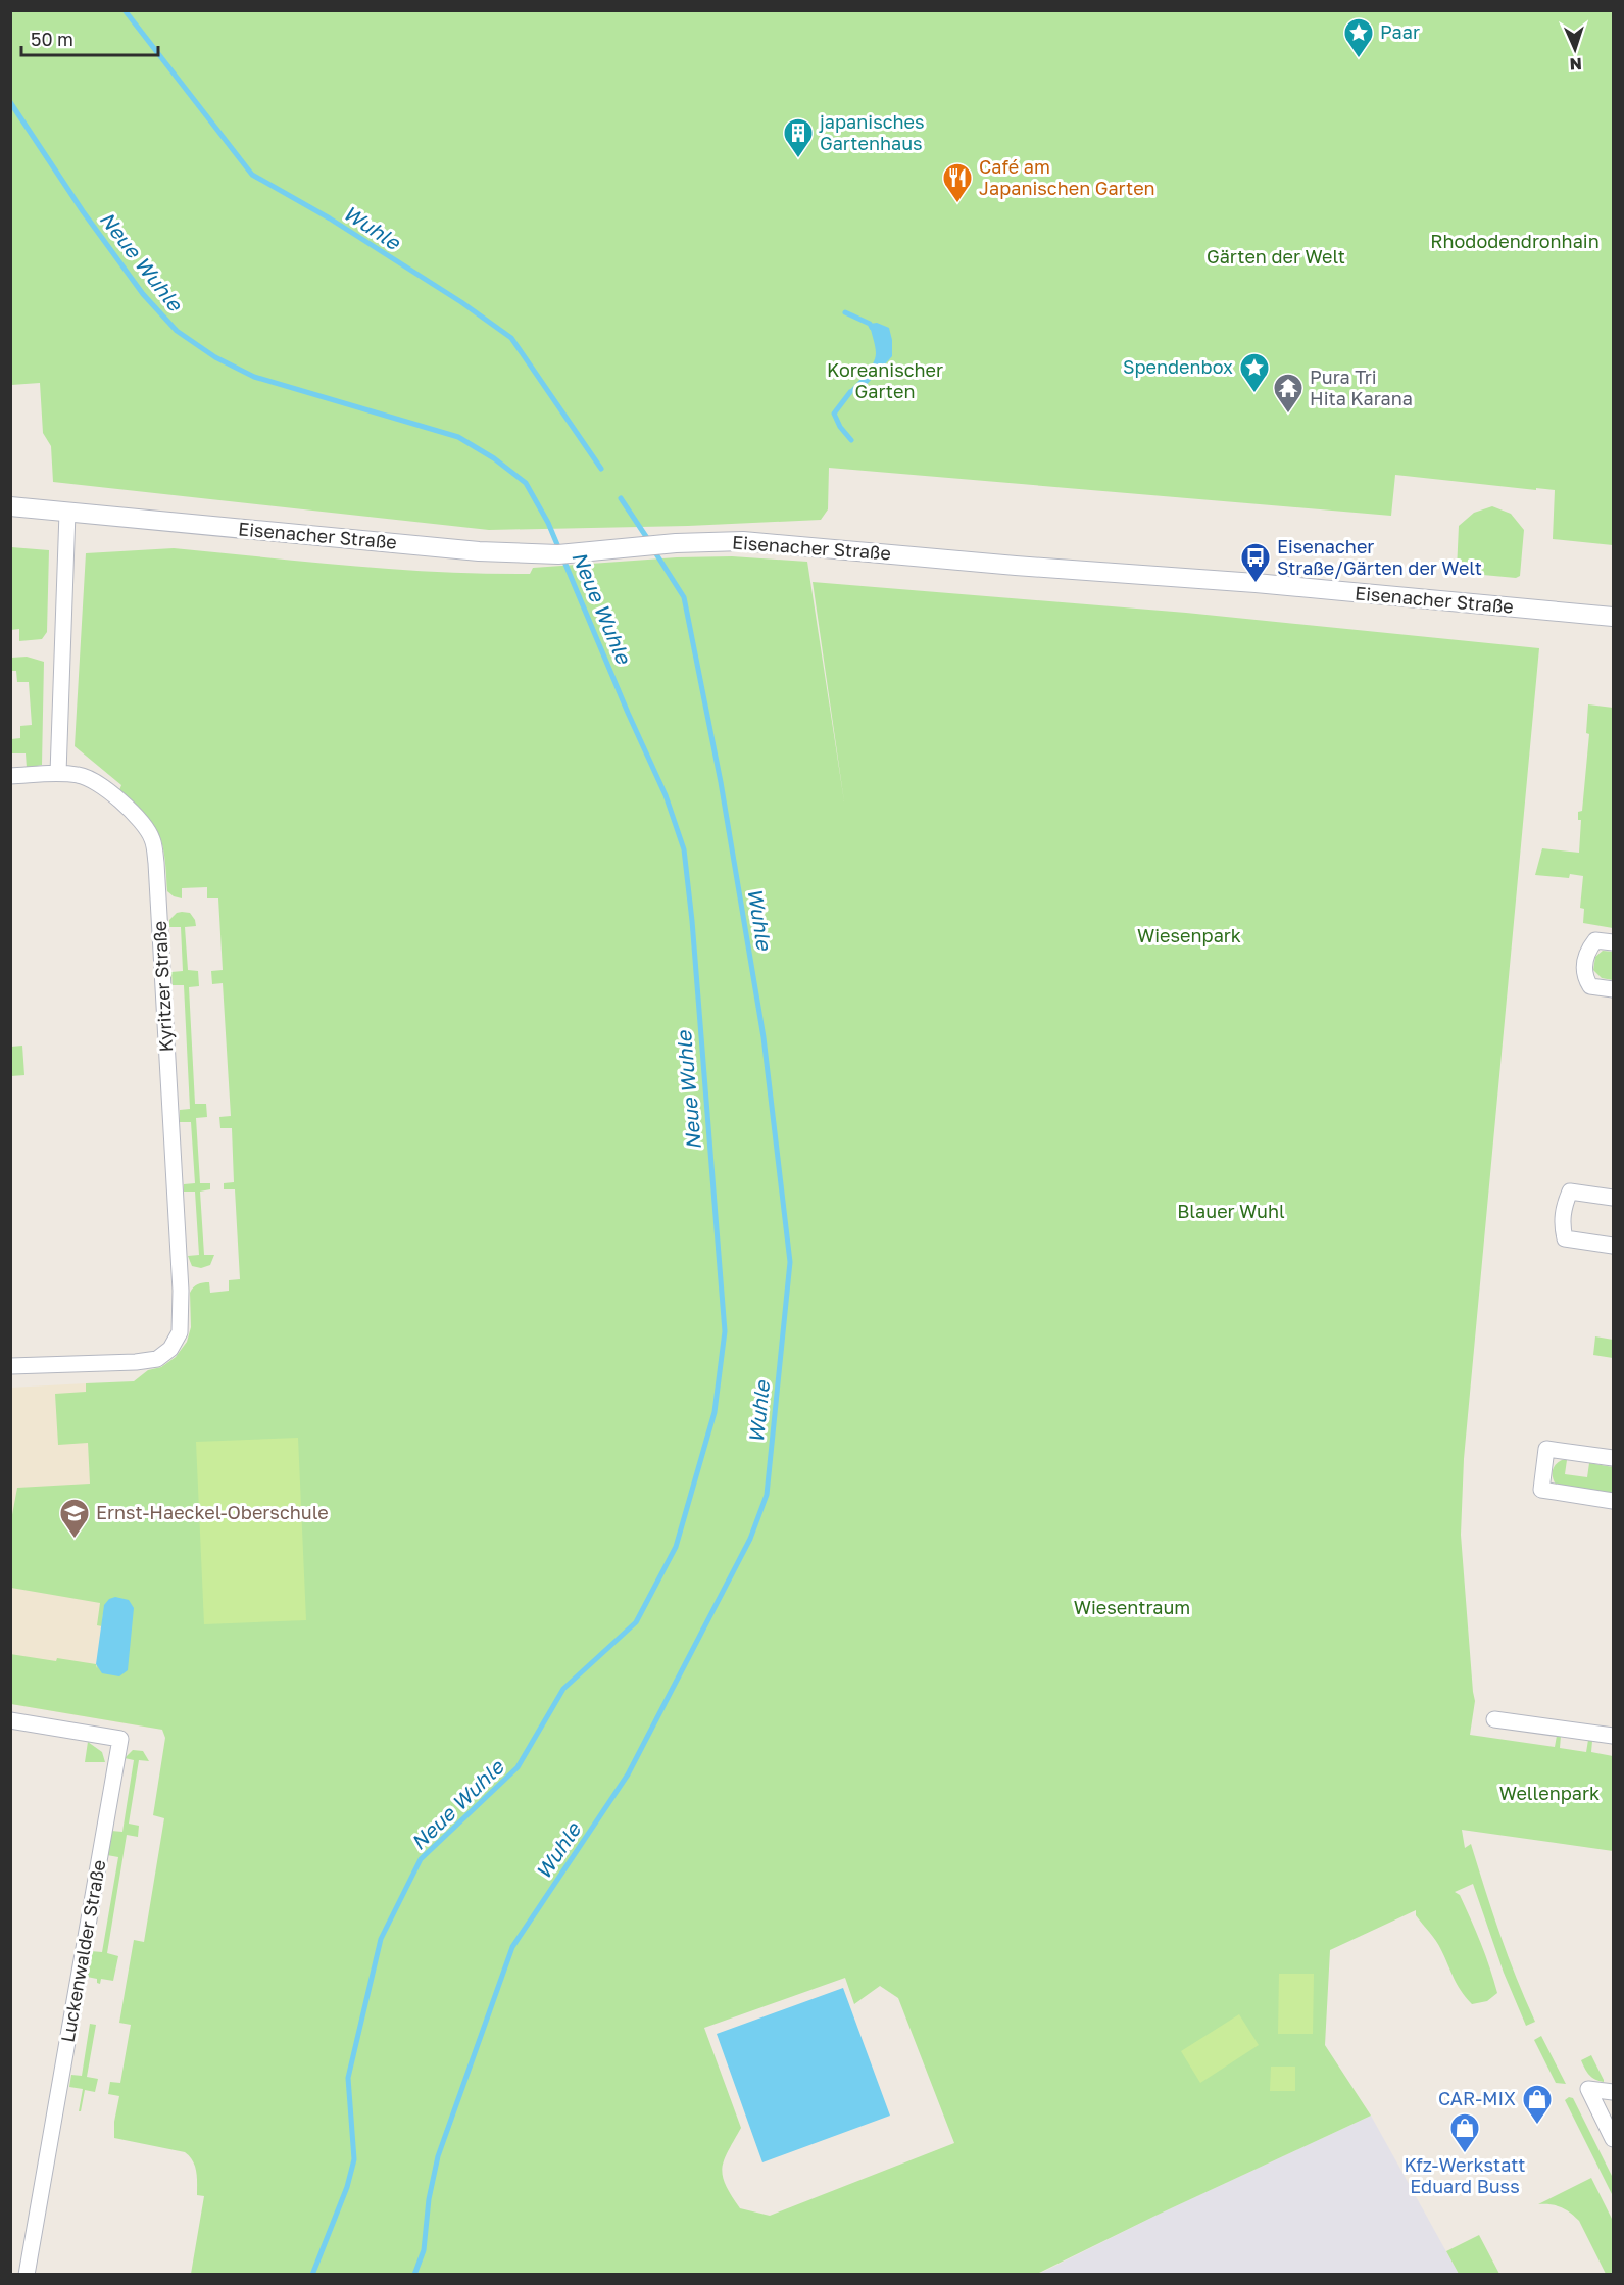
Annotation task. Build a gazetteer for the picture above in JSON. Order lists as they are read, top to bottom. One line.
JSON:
{"streets":{"street":["Eisenacher Straße","Kyritzer Straße","Luckenwalder Straße"]},"water":["Wuhle","Neue Wuhle"],"parks":["Rhododendronhain","Gärten der Welt","Koreanischer Garten","Wiesenpark","Blauer Wuhl","Wiesentraum","Wellenpark"],"places":{"place":["Paar","Spendenbox"],"building":["japanisches Gartenhaus"],"restaurant":["Café am Japanischen Garten"],"temple":["Pura Tri Hita Karana"],"bus stop":["Eisenacher Straße/Gärten der Welt"],"school or university":["Ernst-Haeckel-Oberschule"],"shop":["CAR-MIX","Kfz-Werkstatt Eduard Buss"]},"scale_bar":"50 m","north":"bottom"}
